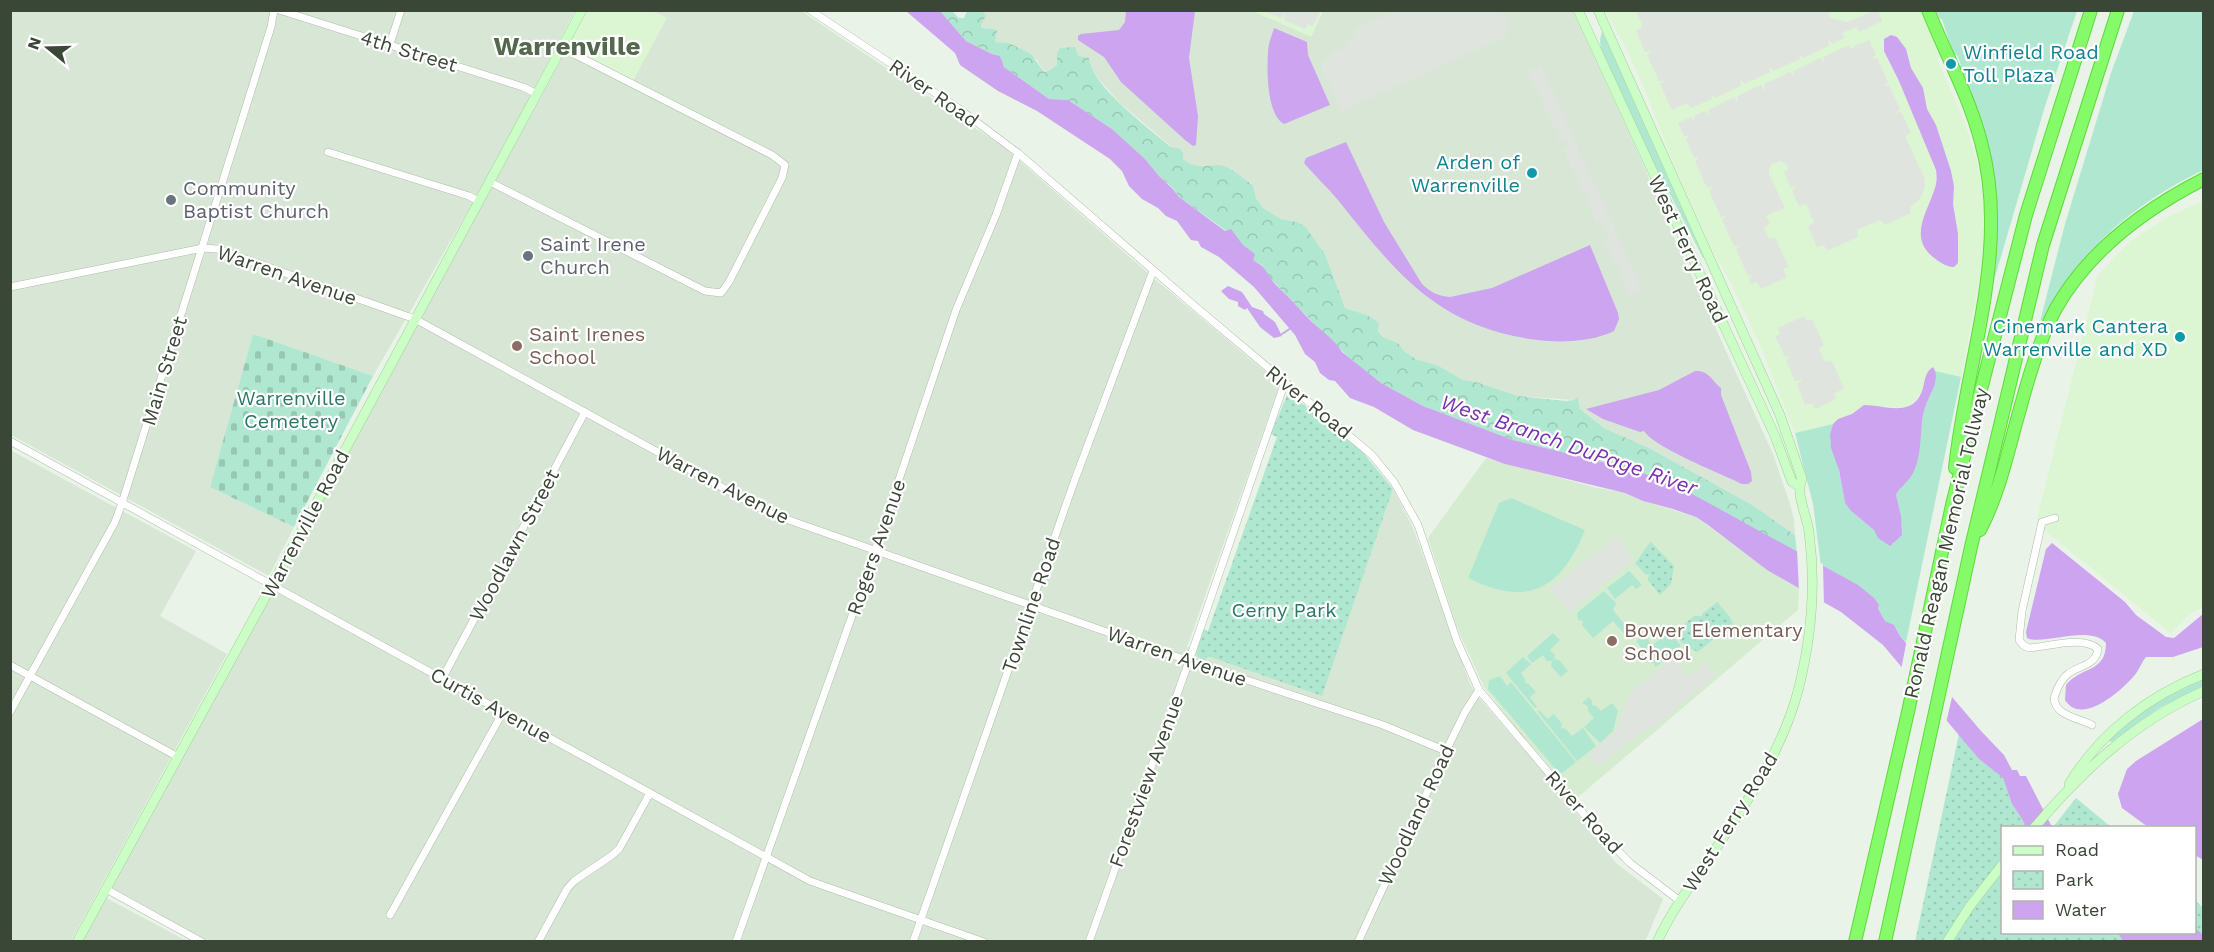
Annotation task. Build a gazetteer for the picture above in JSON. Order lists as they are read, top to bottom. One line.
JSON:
{"streets":{"highway":["Ronald Reagan Memorial Tollway"],"main road":["West Ferry Road","Warrenville Road"],"street":["4th Street","River Road","Warren Avenue","Main Street","Woodlawn Street","Rogers Avenue","Townline Road","Curtis Avenue","Forestview Avenue","Woodland Road"]},"crossings":[["4th Street","Warrenville Road"],["River Road","West Ferry Road"],["River Road","Rogers Avenue"],["River Road","Townline Road"],["River Road","Forestview Avenue"],["River Road","Woodland Road"],["Warren Avenue","Main Street"],["Warren Avenue","Warrenville Road"],["Warren Avenue","Woodlawn Street"],["Warren Avenue","Rogers Avenue"],["Warren Avenue","Townline Road"],["Warren Avenue","Forestview Avenue"],["Warren Avenue","Woodland Road"],["Main Street","Curtis Avenue"],["Warrenville Road","Curtis Avenue"],["Woodlawn Street","Curtis Avenue"],["Rogers Avenue","Curtis Avenue"],["Townline Road","Curtis Avenue"]],"districts":["Warrenville"],"water":["West Branch DuPage River"],"parks":["Warrenville Cemetery","Cerny Park"],"places":["Winfield Road Toll Plaza","Arden of Warrenville","Community Baptist Church","Saint Irene Church","Cinemark Cantera Warrenville and XD","Saint Irenes School","Bower Elementary School"],"legend":["Road","Park","Water"],"north":"left"}
